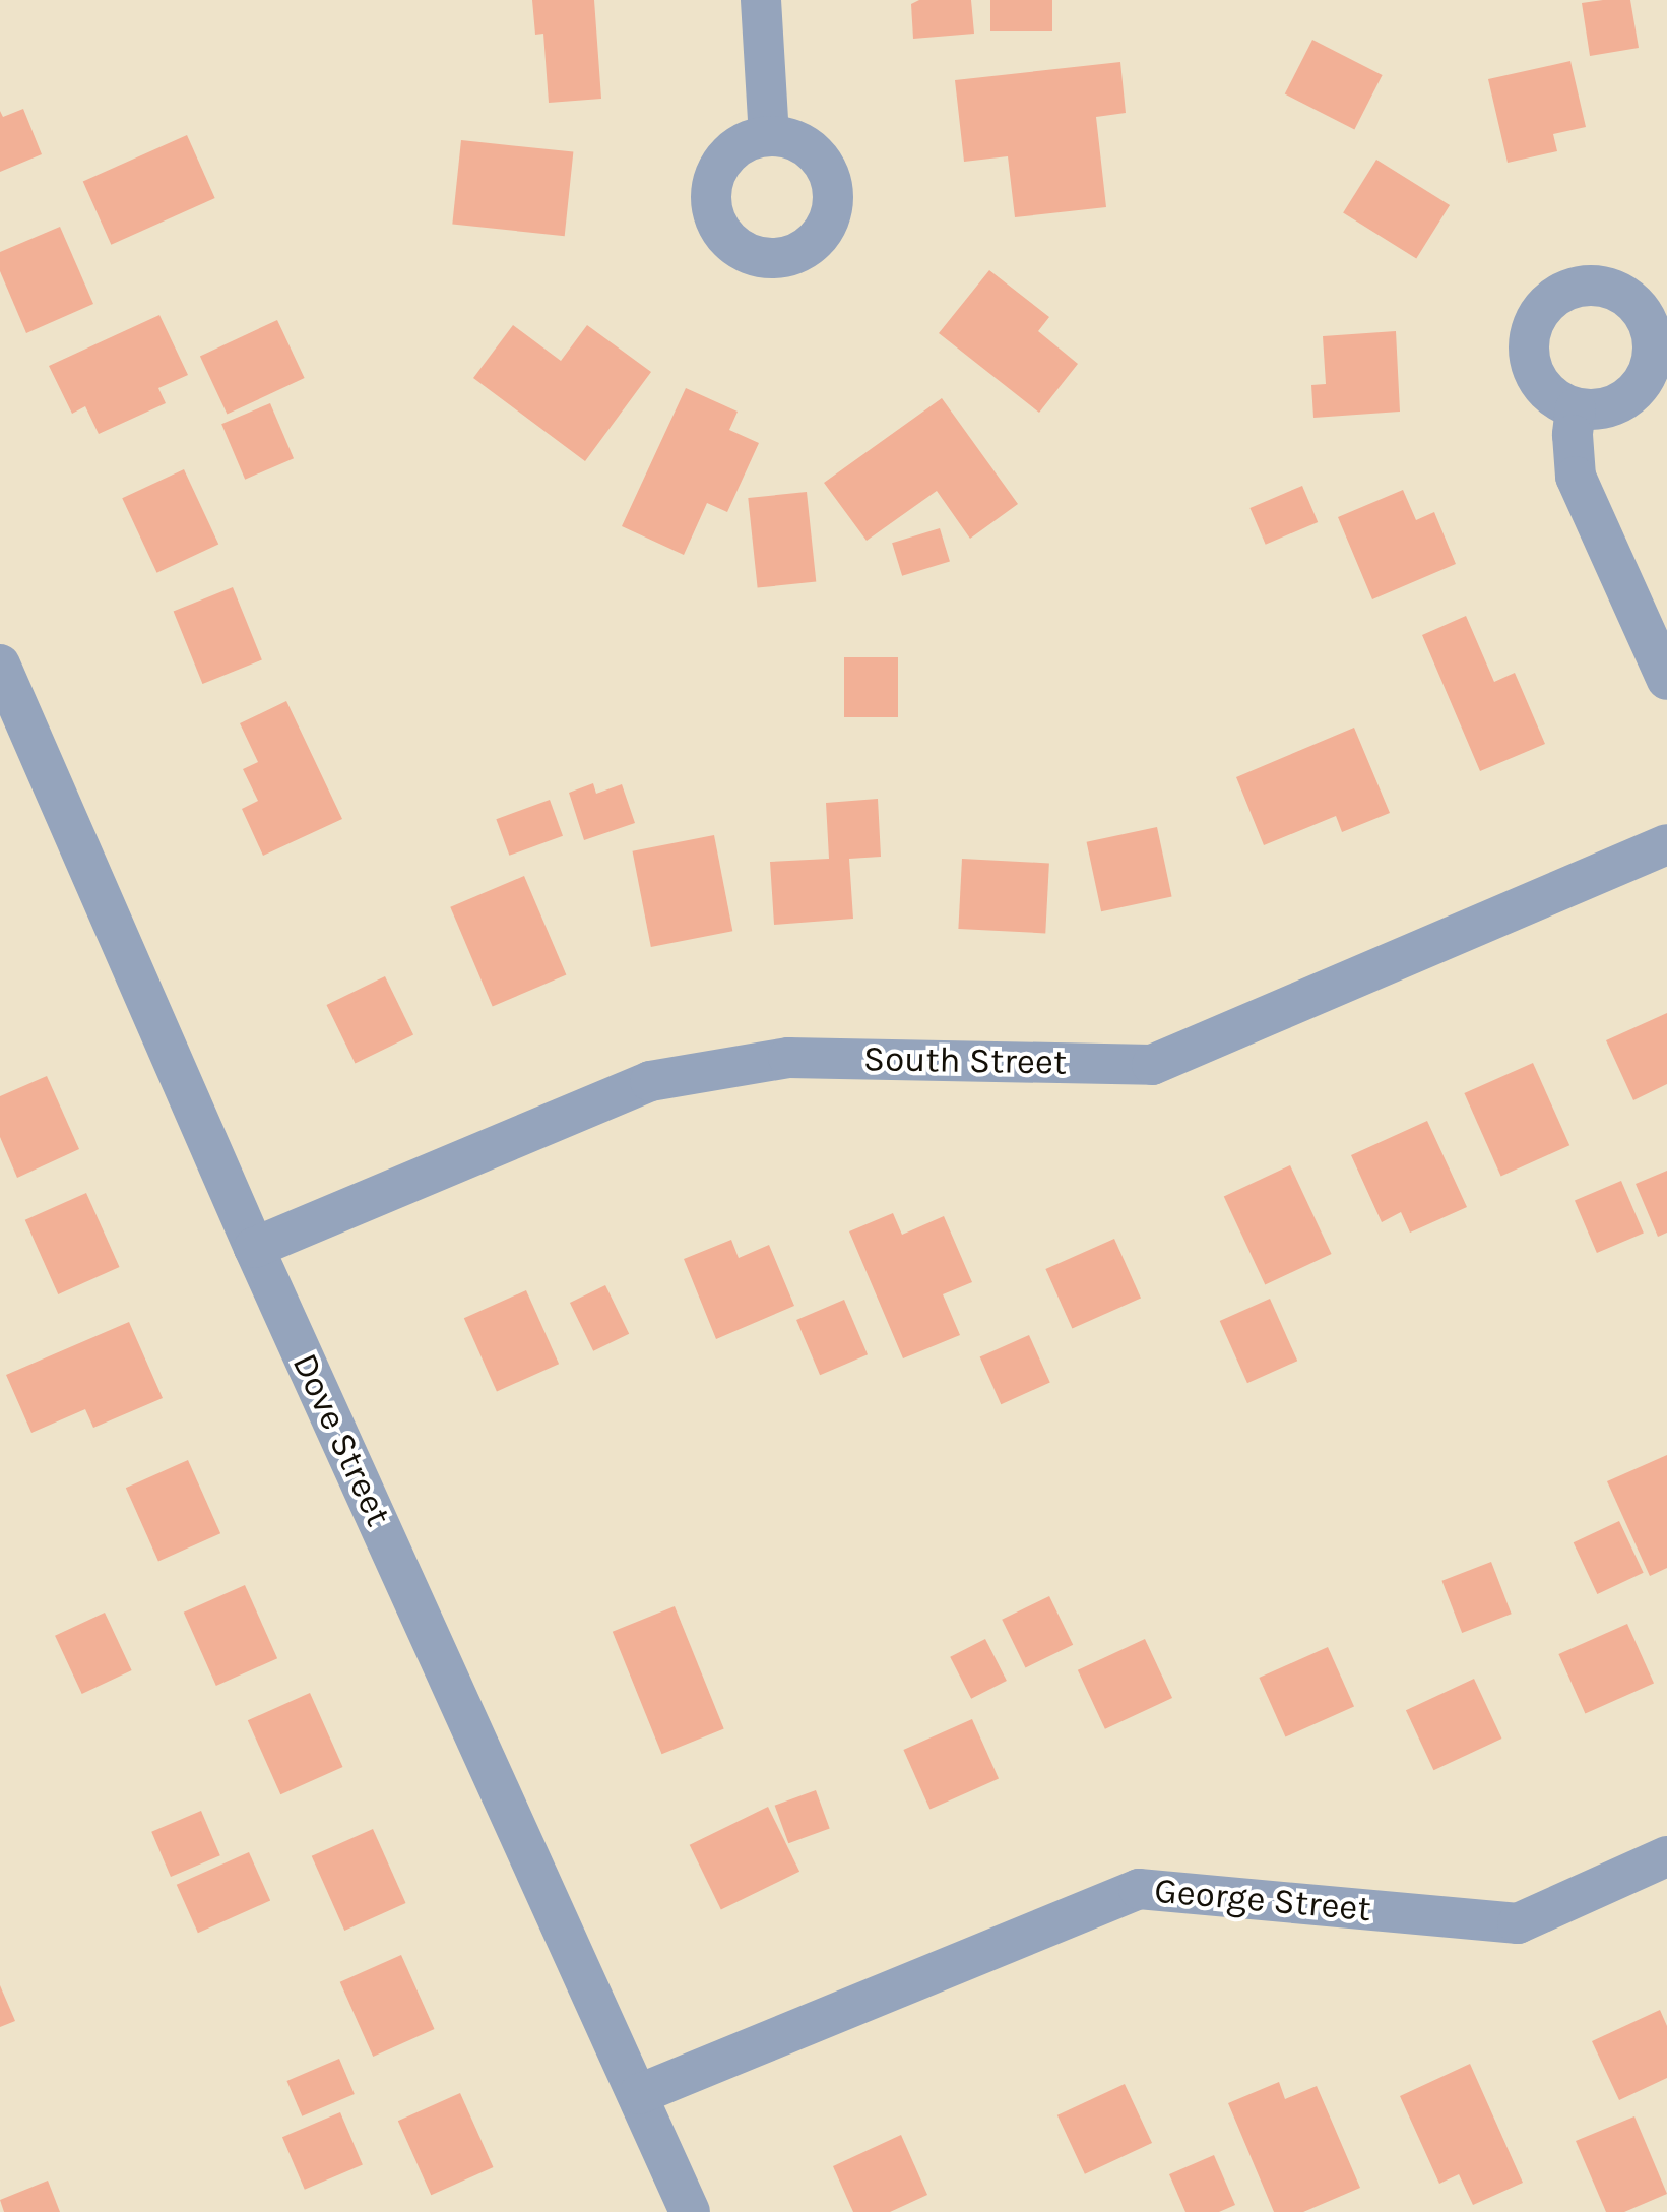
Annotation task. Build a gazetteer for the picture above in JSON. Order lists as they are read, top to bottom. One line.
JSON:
{"streets":{"street":["South Street","Dove Street","George Street"]},"crossings":[["South Street","Dove Street"],["Dove Street","George Street"]]}
